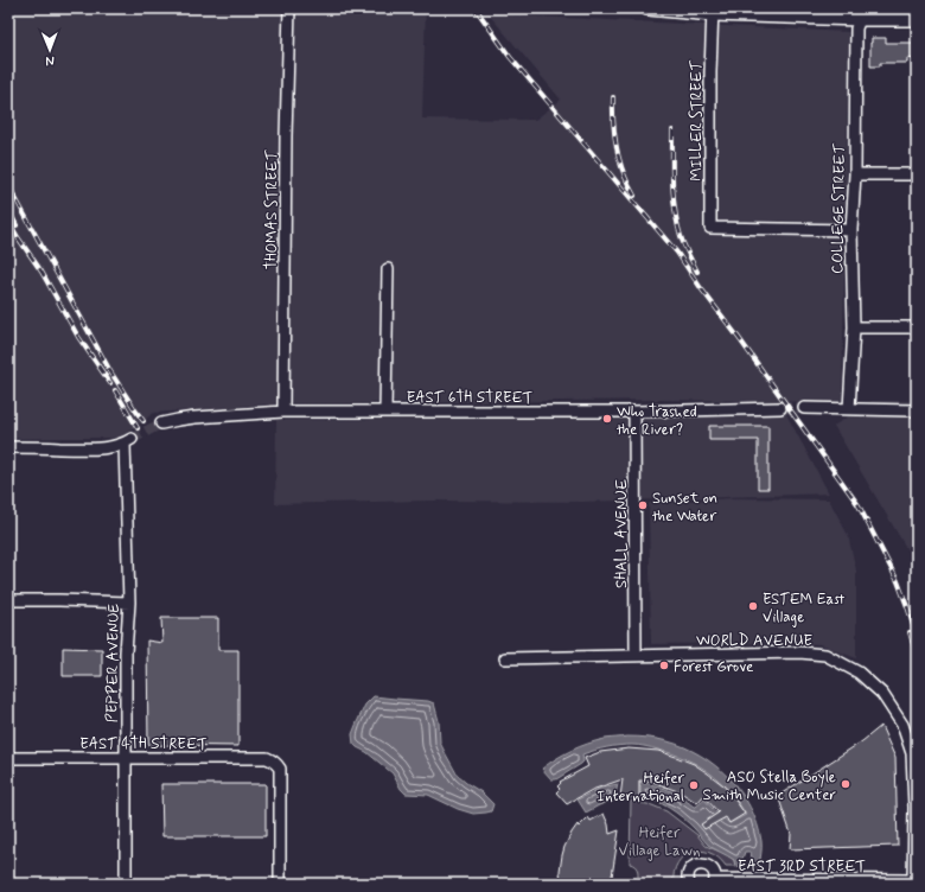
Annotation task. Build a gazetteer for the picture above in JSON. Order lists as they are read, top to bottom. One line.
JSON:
{"streets":{"street":["MILLER STREET","COLLEGE STREET","THOMAS STREET","EAST 6TH STREET","SHALL AVENUE","WORLD AVENUE","PEPPER AVENUE","EAST 4TH STREET","EAST 3RD STREET"]},"crossings":[["MILLER STREET","COLLEGE STREET"],["THOMAS STREET","EAST 6TH STREET"],["EAST 6TH STREET","SHALL AVENUE"],["SHALL AVENUE","WORLD AVENUE"],["WORLD AVENUE","EAST 3RD STREET"],["PEPPER AVENUE","EAST 4TH STREET"]],"parks":["Heifer Village Lawn"],"places":["Who Trashed the River?","Sunset on the Water","ESTEM East Village","Forest Grove","ASO Stella Boyle Smith Music Center","Heifer International"],"north":"bottom"}
